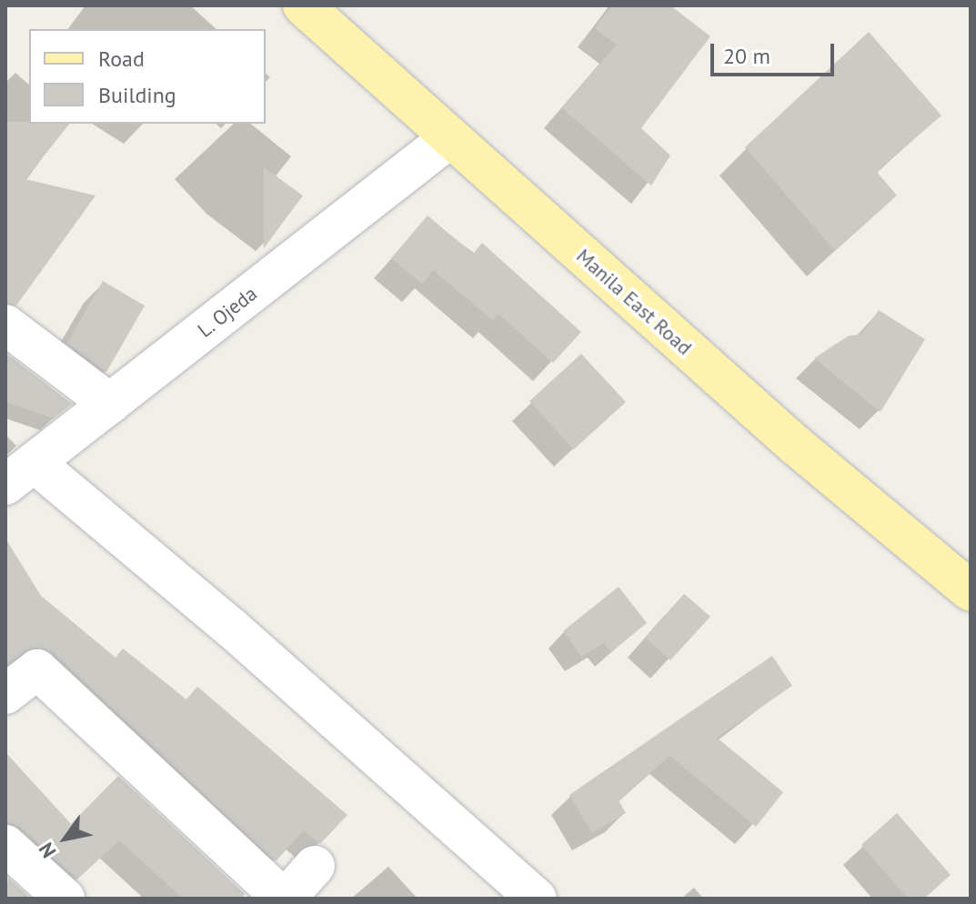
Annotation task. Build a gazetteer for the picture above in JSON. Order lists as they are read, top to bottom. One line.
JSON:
{"streets":{"main road":["Manila East Road"],"street":["L. Ojeda"]},"crossings":[["Manila East Road","L. Ojeda"]],"legend":["Road","Building"],"scale_bar":"20 m","north":"bottom left"}
